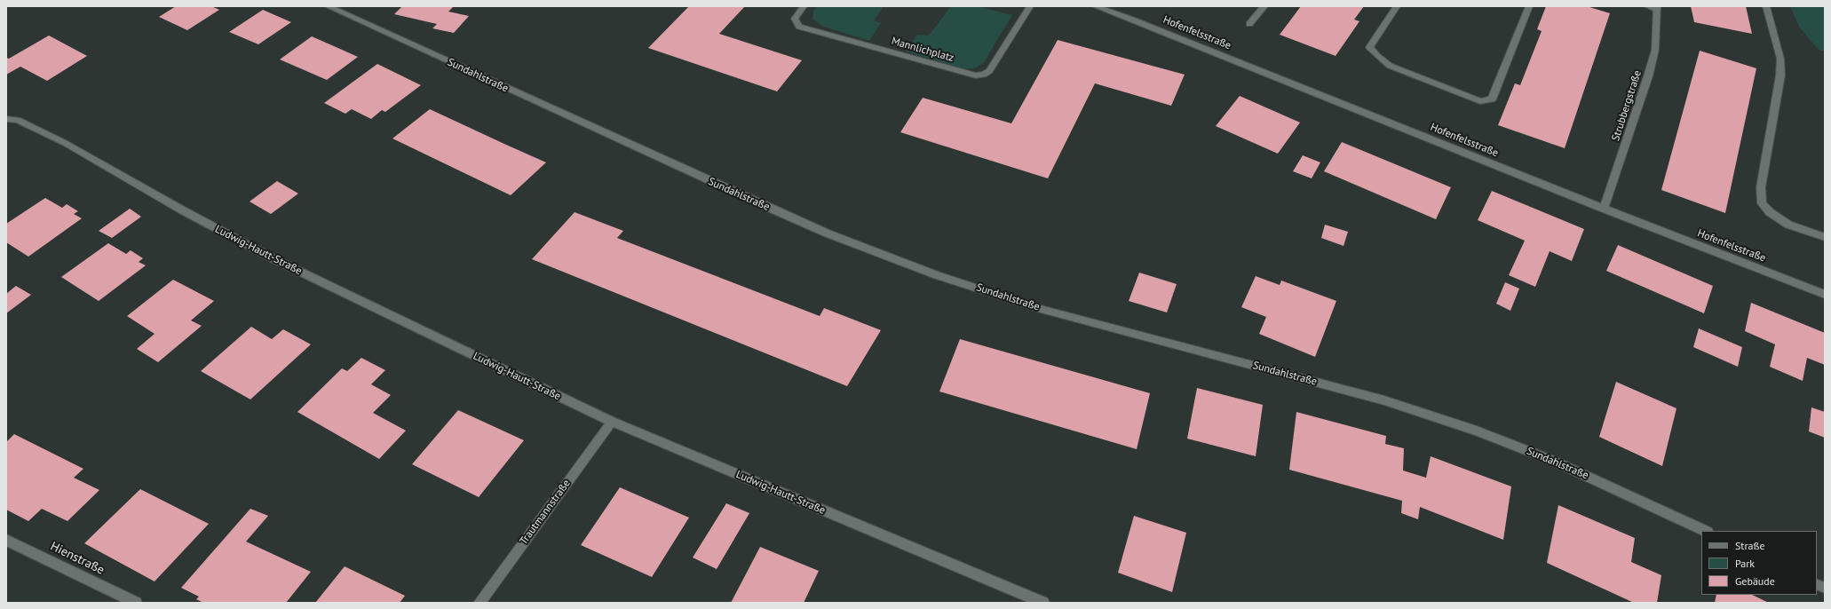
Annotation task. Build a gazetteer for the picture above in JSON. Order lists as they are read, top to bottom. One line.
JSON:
{"streets":{"street":["Hofenfelsstraße","Mannlichplatz","Sundahlstraße","Strubbergstraße","Ludwig-Hautt-Straße","Trautmannstraße","Hienstraße"]},"crossings":[["Hofenfelsstraße","Strubbergstraße"],["Ludwig-Hautt-Straße","Trautmannstraße"]],"legend":["Straße","Park","Gebäude"]}
